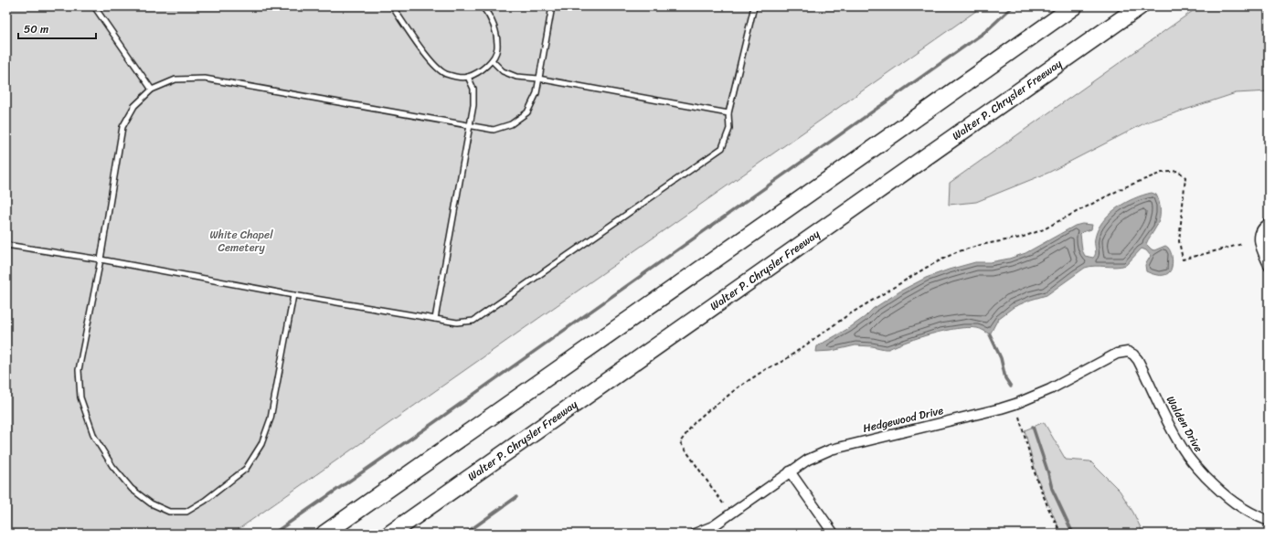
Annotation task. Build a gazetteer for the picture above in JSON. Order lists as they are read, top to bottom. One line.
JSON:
{"streets":{"highway":["Walter P. Chrysler Freeway"],"street":["Hedgewood Drive","Walden Drive"]},"crossings":[["Hedgewood Drive","Walden Drive"]],"parks":["White Chapel Cemetery"],"scale_bar":"50 m"}
